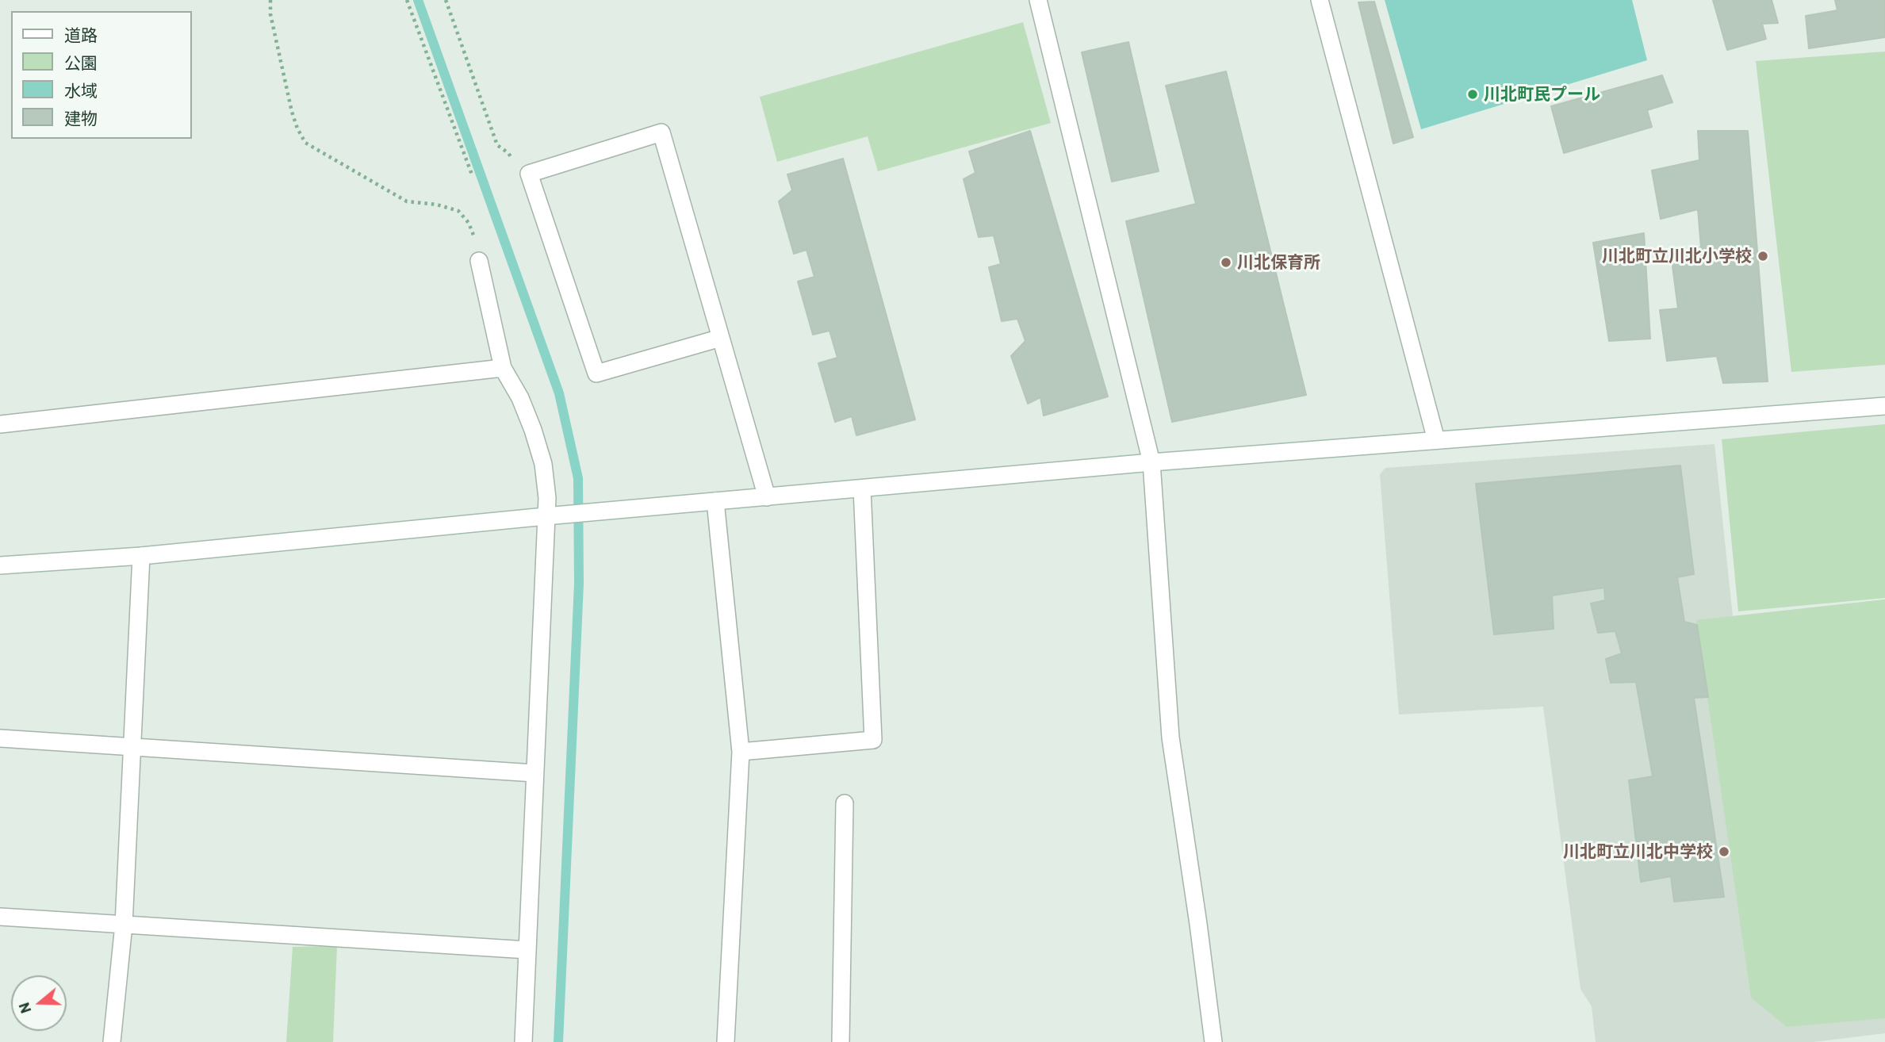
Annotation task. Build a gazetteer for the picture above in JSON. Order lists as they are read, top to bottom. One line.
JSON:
{"places":["川北町民プール","川北町立川北小学校","川北保育所","川北町立川北中学校"],"legend":["道路","公園","水域","建物"],"north":"left"}
